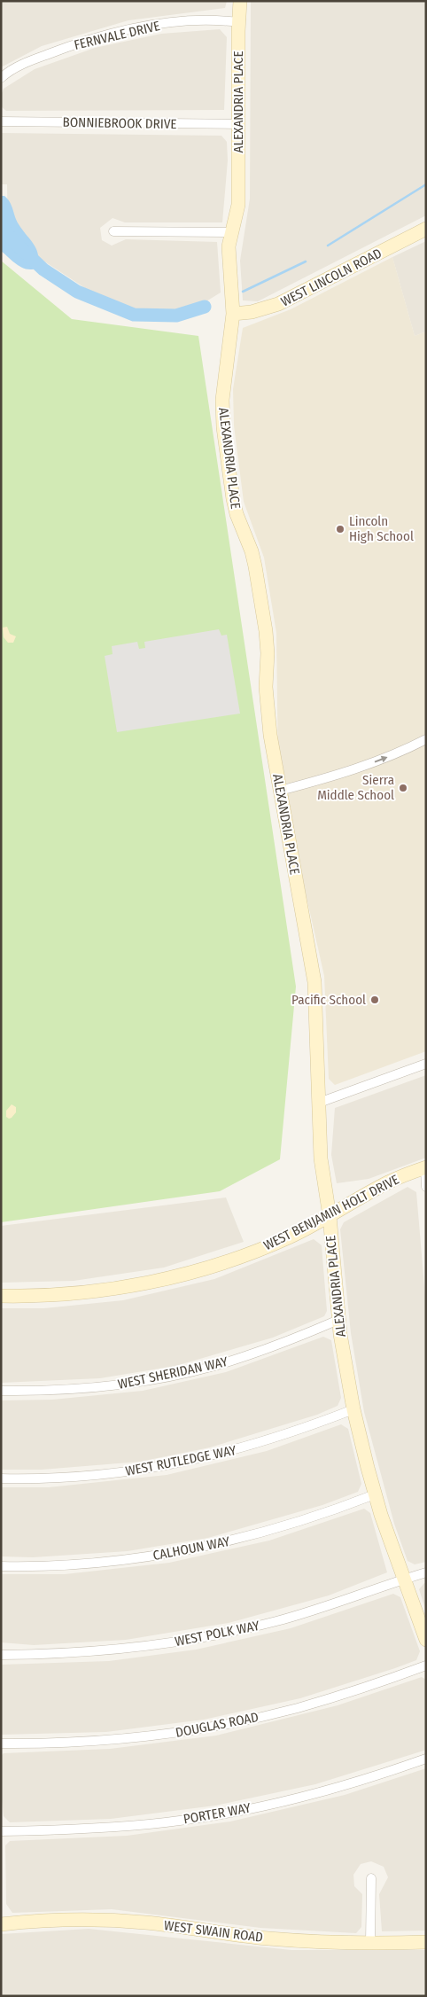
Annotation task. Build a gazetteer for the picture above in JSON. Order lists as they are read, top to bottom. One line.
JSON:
{"streets":{"street":["FERNVALE DRIVE","ALEXANDRIA PLACE","BONNIEBROOK DRIVE","WEST LINCOLN ROAD","WEST BENJAMIN HOLT DRIVE","WEST SHERIDAN WAY","WEST RUTLEDGE WAY","CALHOUN WAY","WEST POLK WAY","DOUGLAS ROAD","PORTER WAY","WEST SWAIN ROAD"]},"crossings":[["FERNVALE DRIVE","ALEXANDRIA PLACE"],["ALEXANDRIA PLACE","BONNIEBROOK DRIVE"],["ALEXANDRIA PLACE","WEST LINCOLN ROAD"],["ALEXANDRIA PLACE","WEST BENJAMIN HOLT DRIVE"],["ALEXANDRIA PLACE","WEST SHERIDAN WAY"],["ALEXANDRIA PLACE","WEST RUTLEDGE WAY"],["ALEXANDRIA PLACE","CALHOUN WAY"],["ALEXANDRIA PLACE","WEST POLK WAY"]],"places":["Lincoln High School","Sierra Middle School","Pacific School"]}
